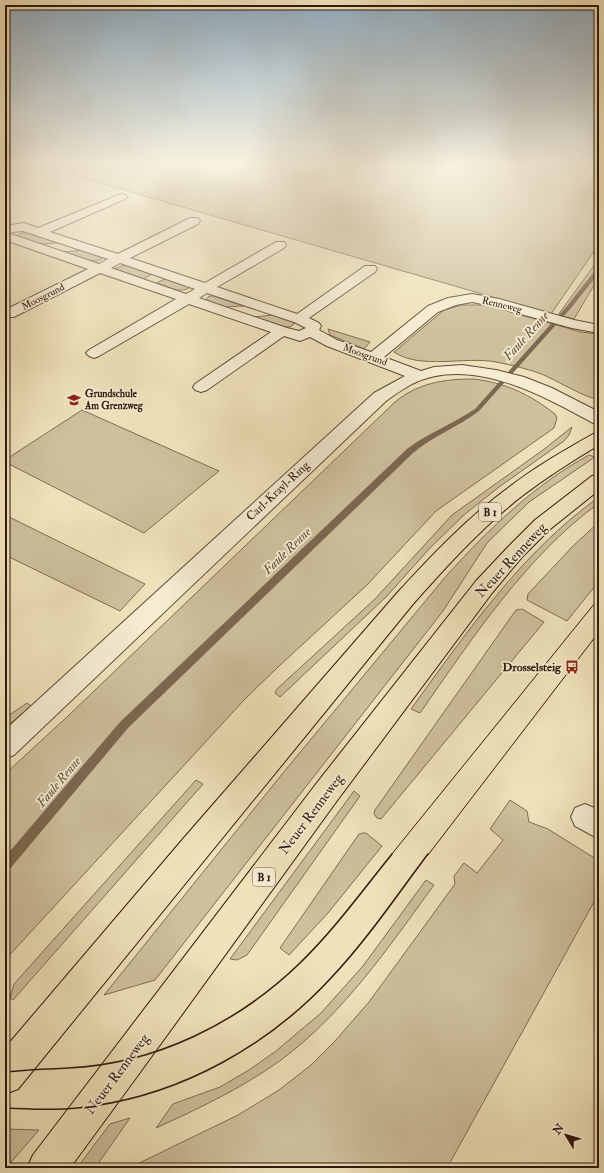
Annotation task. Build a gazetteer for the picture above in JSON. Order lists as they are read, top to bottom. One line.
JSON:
{"streets":{"main road":["B 1","Neuer Renneweg"],"street":["Moosgrund","Renneweg","Carl-Krayl-Ring"]},"crossings":[["Moosgrund","Renneweg"],["Moosgrund","Carl-Krayl-Ring"]],"water":["Faule Renne"],"places":{"school or university":["Grundschule Am Grenzweg"],"bus stop":["Drosselsteig"]},"north":"top left"}
